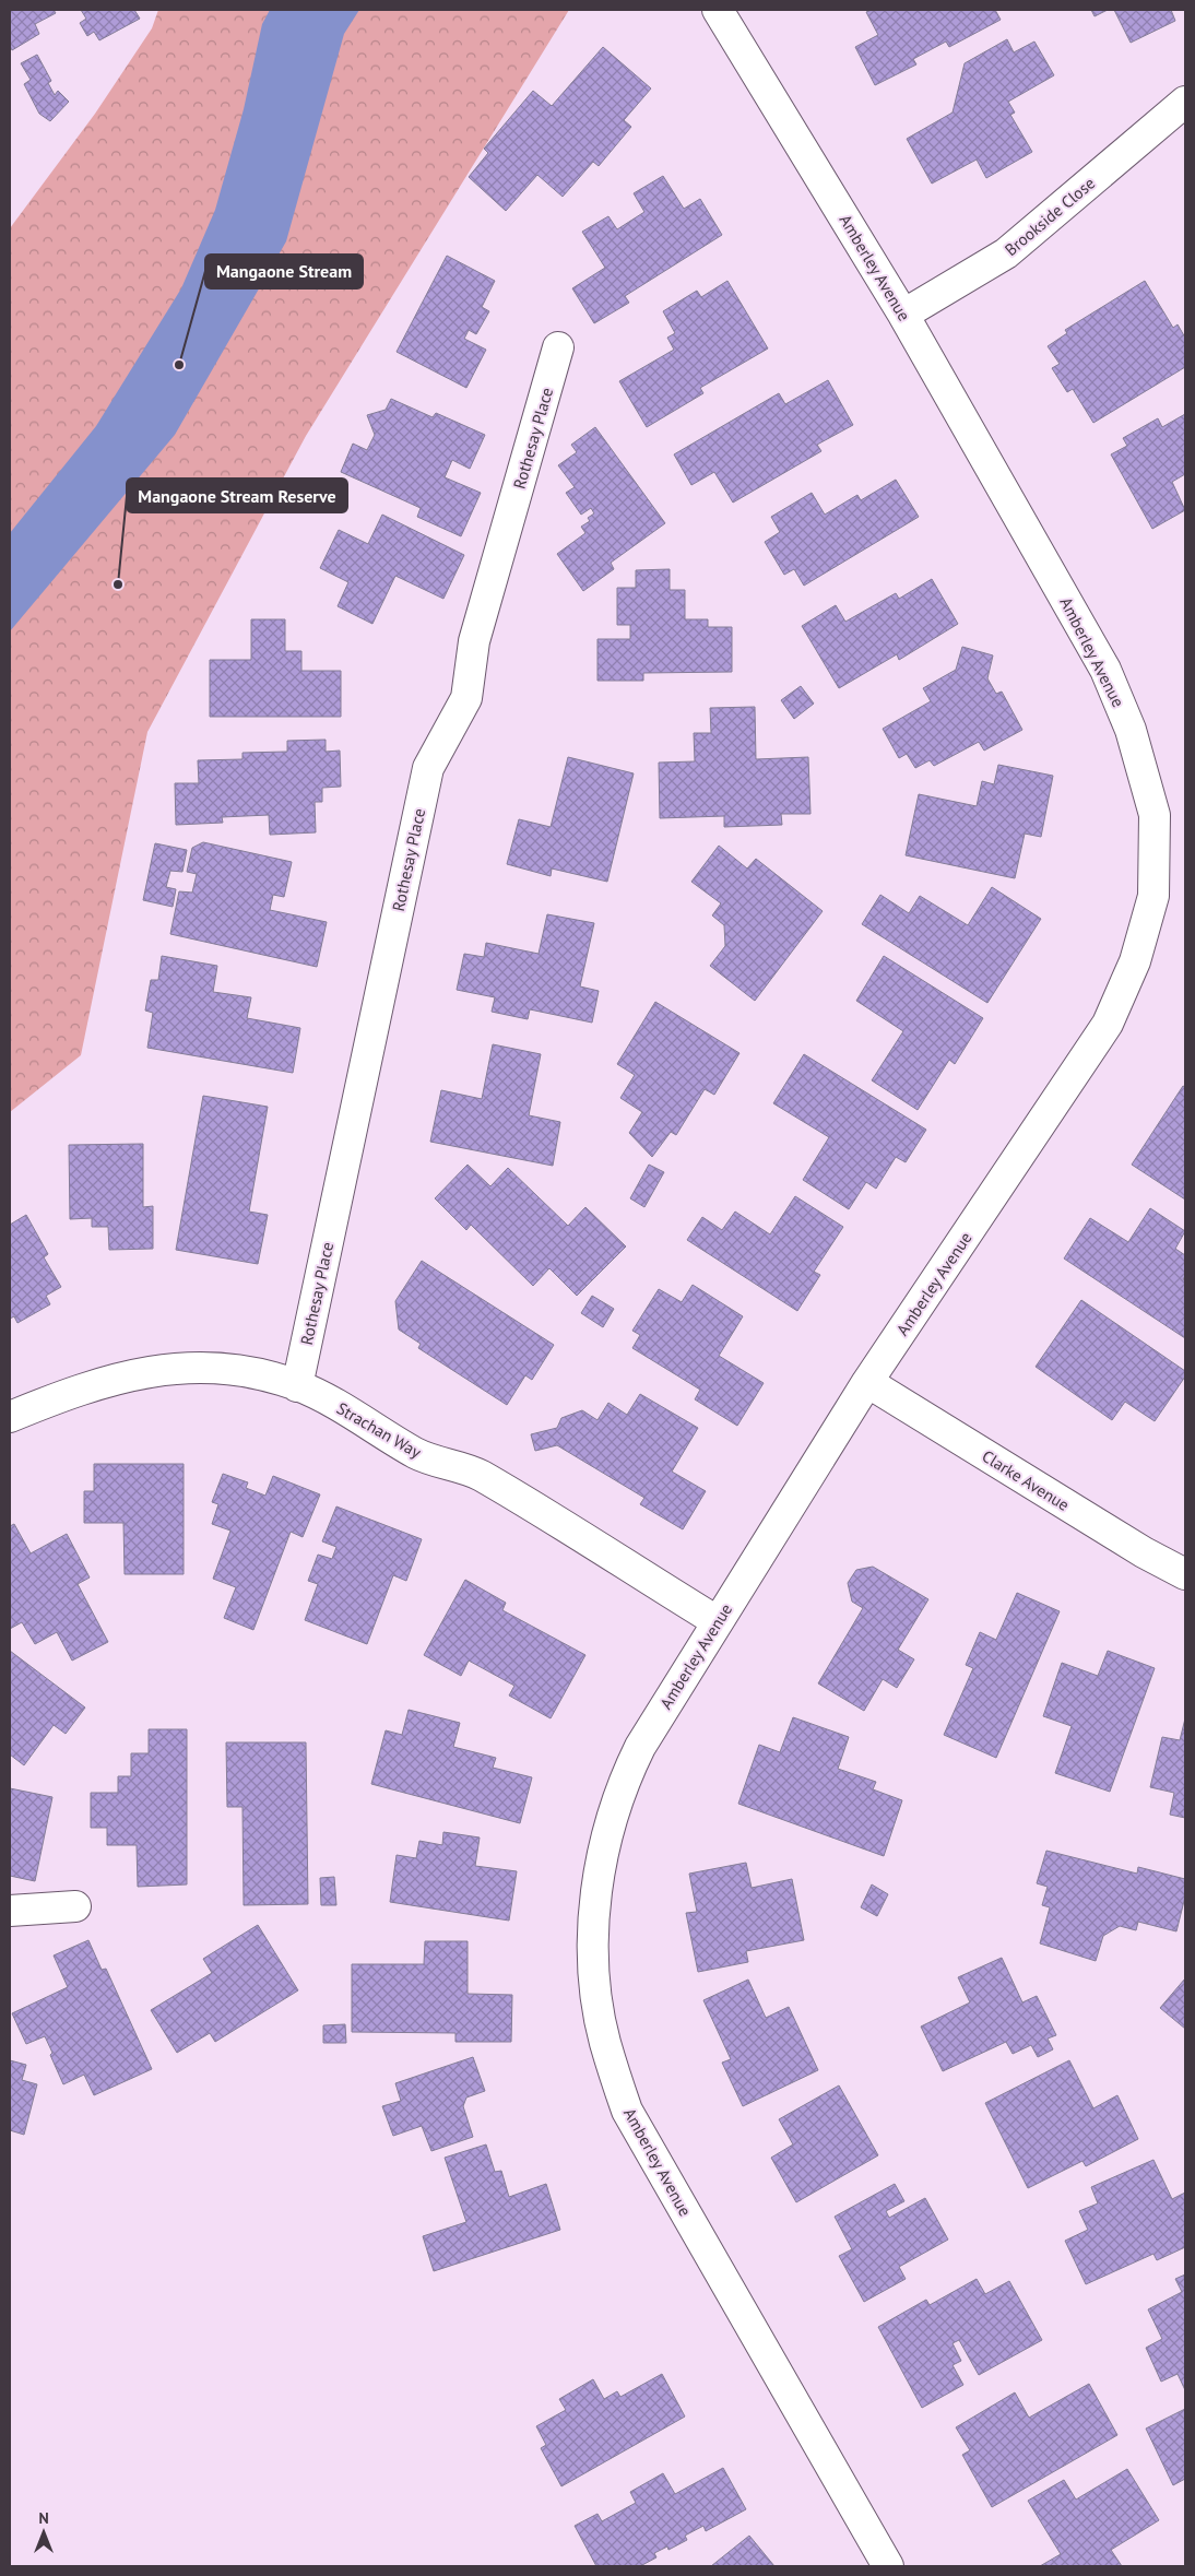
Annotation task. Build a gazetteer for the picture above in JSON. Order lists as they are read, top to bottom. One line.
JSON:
{"streets":{"street":["Brookside Close","Amberley Avenue","Rothesay Place","Strachan Way","Clarke Avenue"]},"crossings":[["Brookside Close","Amberley Avenue"],["Amberley Avenue","Strachan Way"],["Amberley Avenue","Clarke Avenue"],["Rothesay Place","Strachan Way"]],"places":["Mangaone Stream","Mangaone Stream Reserve"],"north":"top"}
